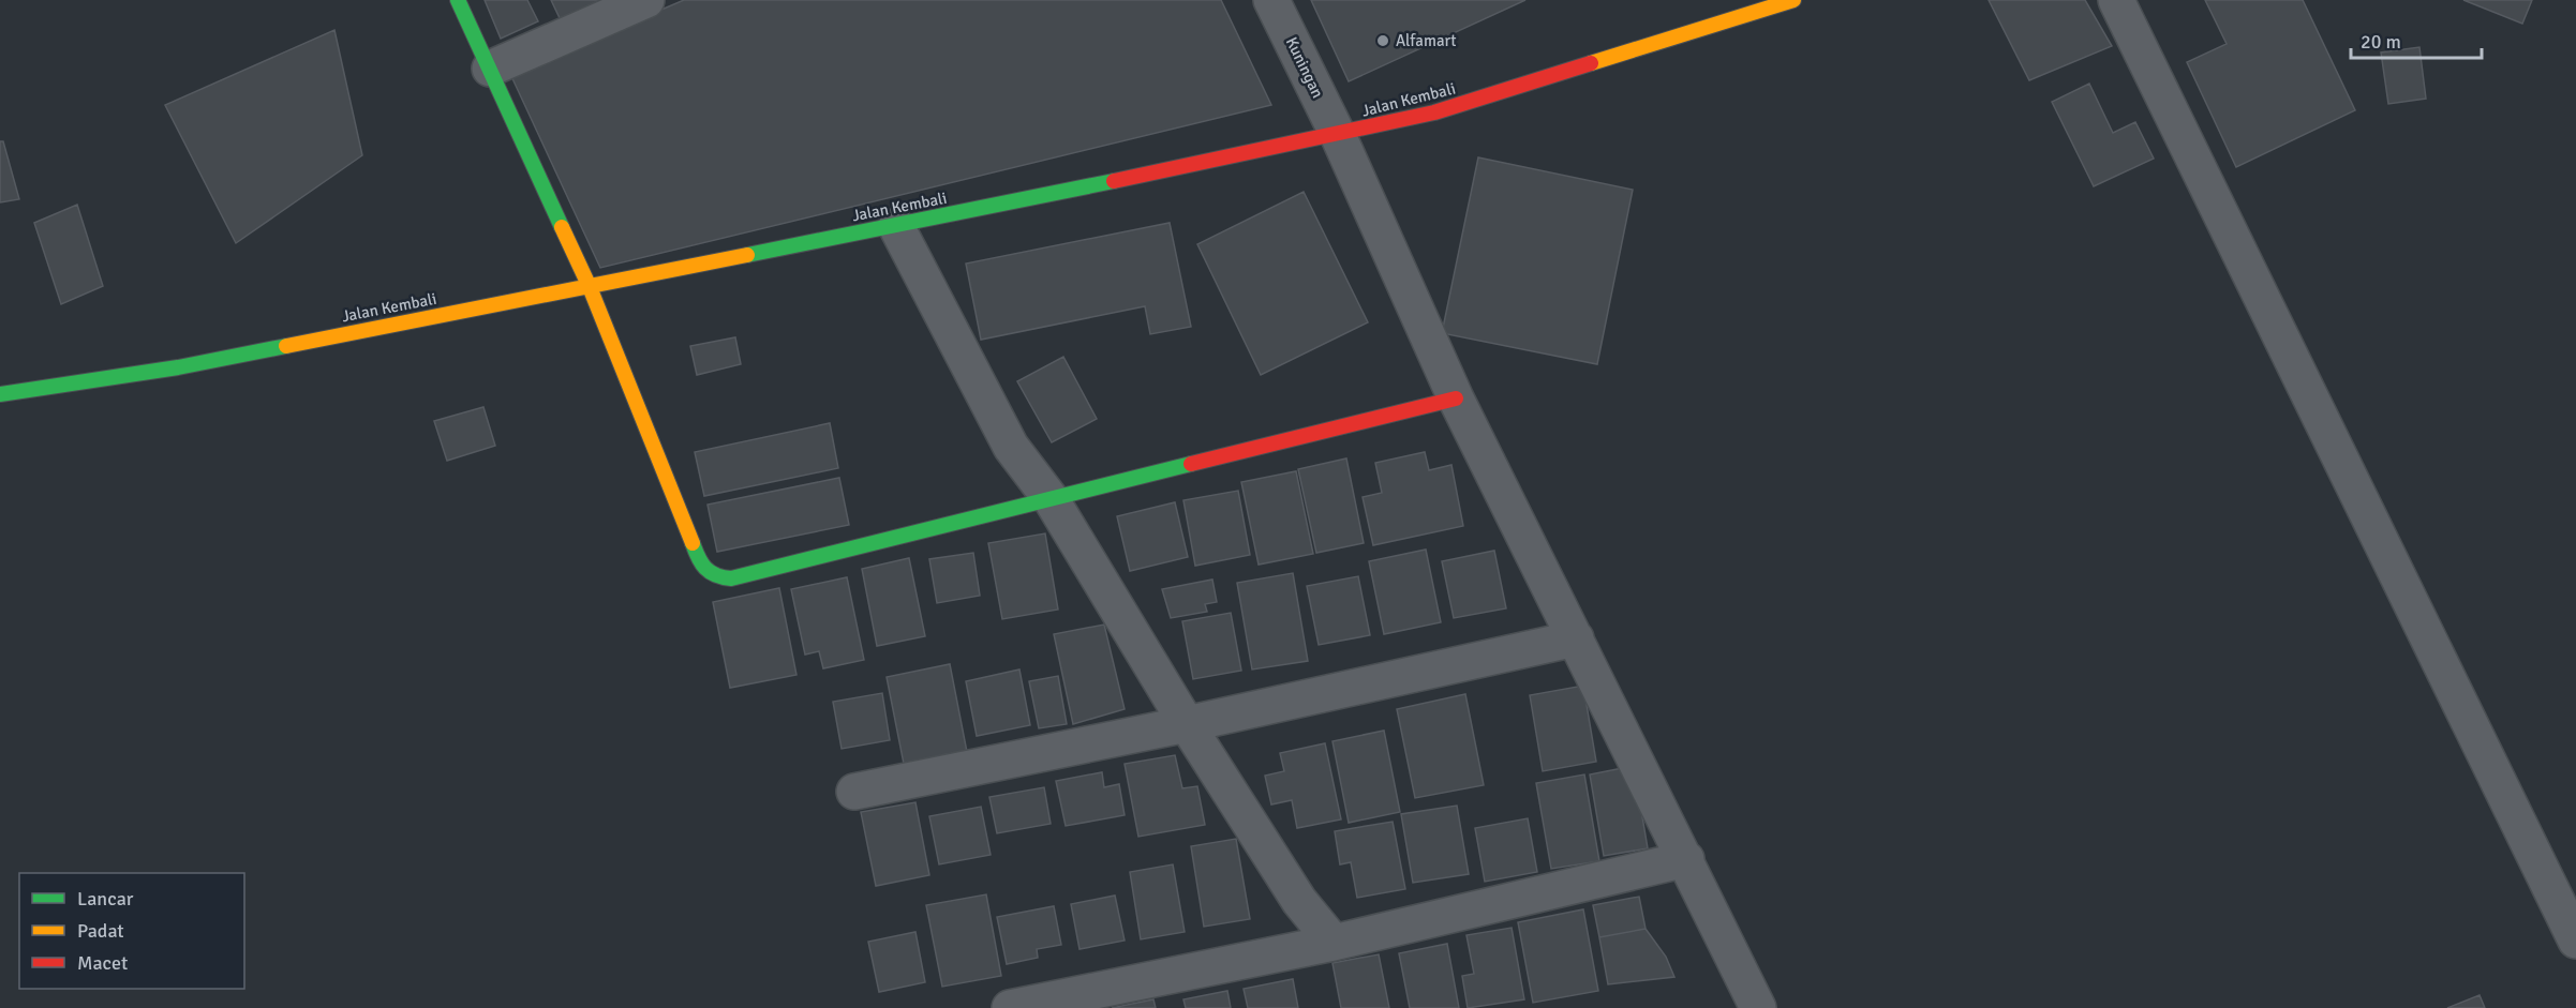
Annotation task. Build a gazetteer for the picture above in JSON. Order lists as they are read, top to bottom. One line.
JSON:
{"streets":{"street":["Kuningan","Jalan Kembali"]},"crossings":[["Kuningan","Jalan Kembali"]],"places":["Alfamart"],"legend":["Lancar","Padat","Macet"],"scale_bar":"20 m"}
